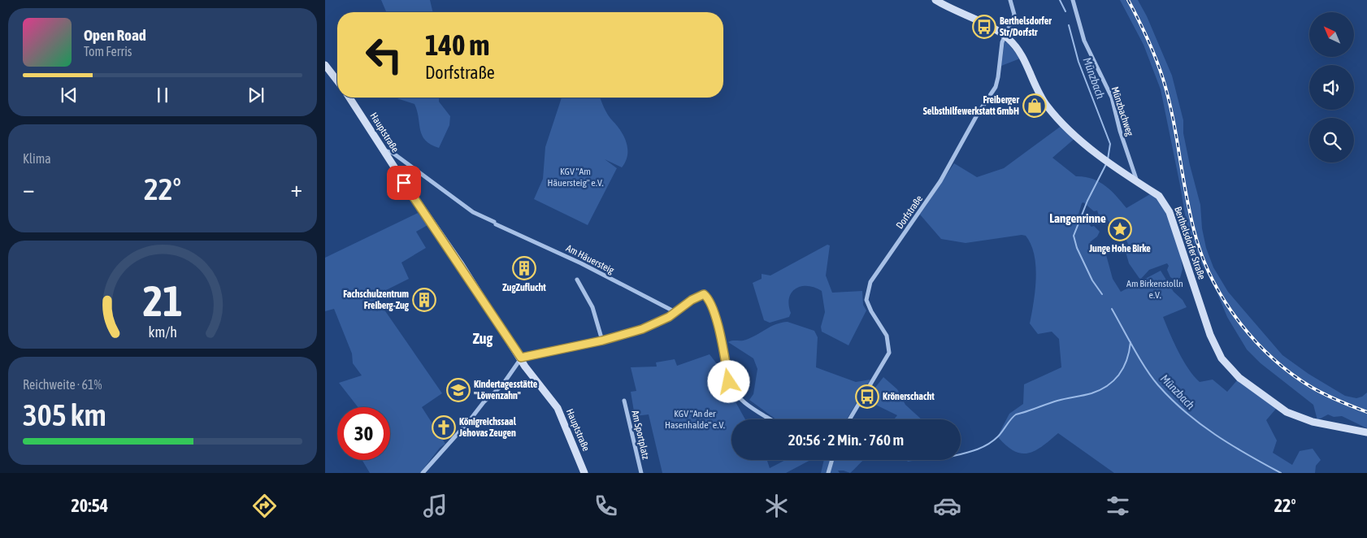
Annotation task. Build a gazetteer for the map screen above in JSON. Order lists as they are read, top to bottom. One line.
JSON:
{"streets":{"street":["Münzbachweg","Hauptstraße","Dorfstraße","Berthelsdorfer Straße","Am Häuersteig","Am Sportplatz"]},"crossings":[["Münzbachweg","Berthelsdorfer Straße"],["Hauptstraße","Am Häuersteig"],["Dorfstraße","Berthelsdorfer Straße"]],"districts":["Langenrinne","Zug"],"water":["Münzbach"],"parks":["KGV \"Am Häuersteig\" e.V.","Am Birkenstolln e.V.","KGV \"An der Hasenhalde\" e.V."],"places":{"bus stop":["Berthelsdorfer Str/Dorfstr","Krönerschacht"],"shop":["Freiberger Selbsthilfewerkstatt GmbH"],"place":["Junge Hohe Birke"],"building":["ZugZuflucht","Fachschulzentrum Freiberg-Zug"],"school or university":["Kindertagesstätte \"Löwenzahn\""],"church":["Königreichssaal Jehovas Zeugen"]},"north":"top left","page":{"turn":["140 m","Dorfstraße"],"song":["Open Road","Tom Ferris"],"tile":["Klima",["Reichweite · 61%","305 km"]],"heat":["−","22°","+"],"limit":"30","trip":"20:56 · 2 Min. · 760 m","tabs":["20:54","22°"],"gauge":["21","km/h"]}}
